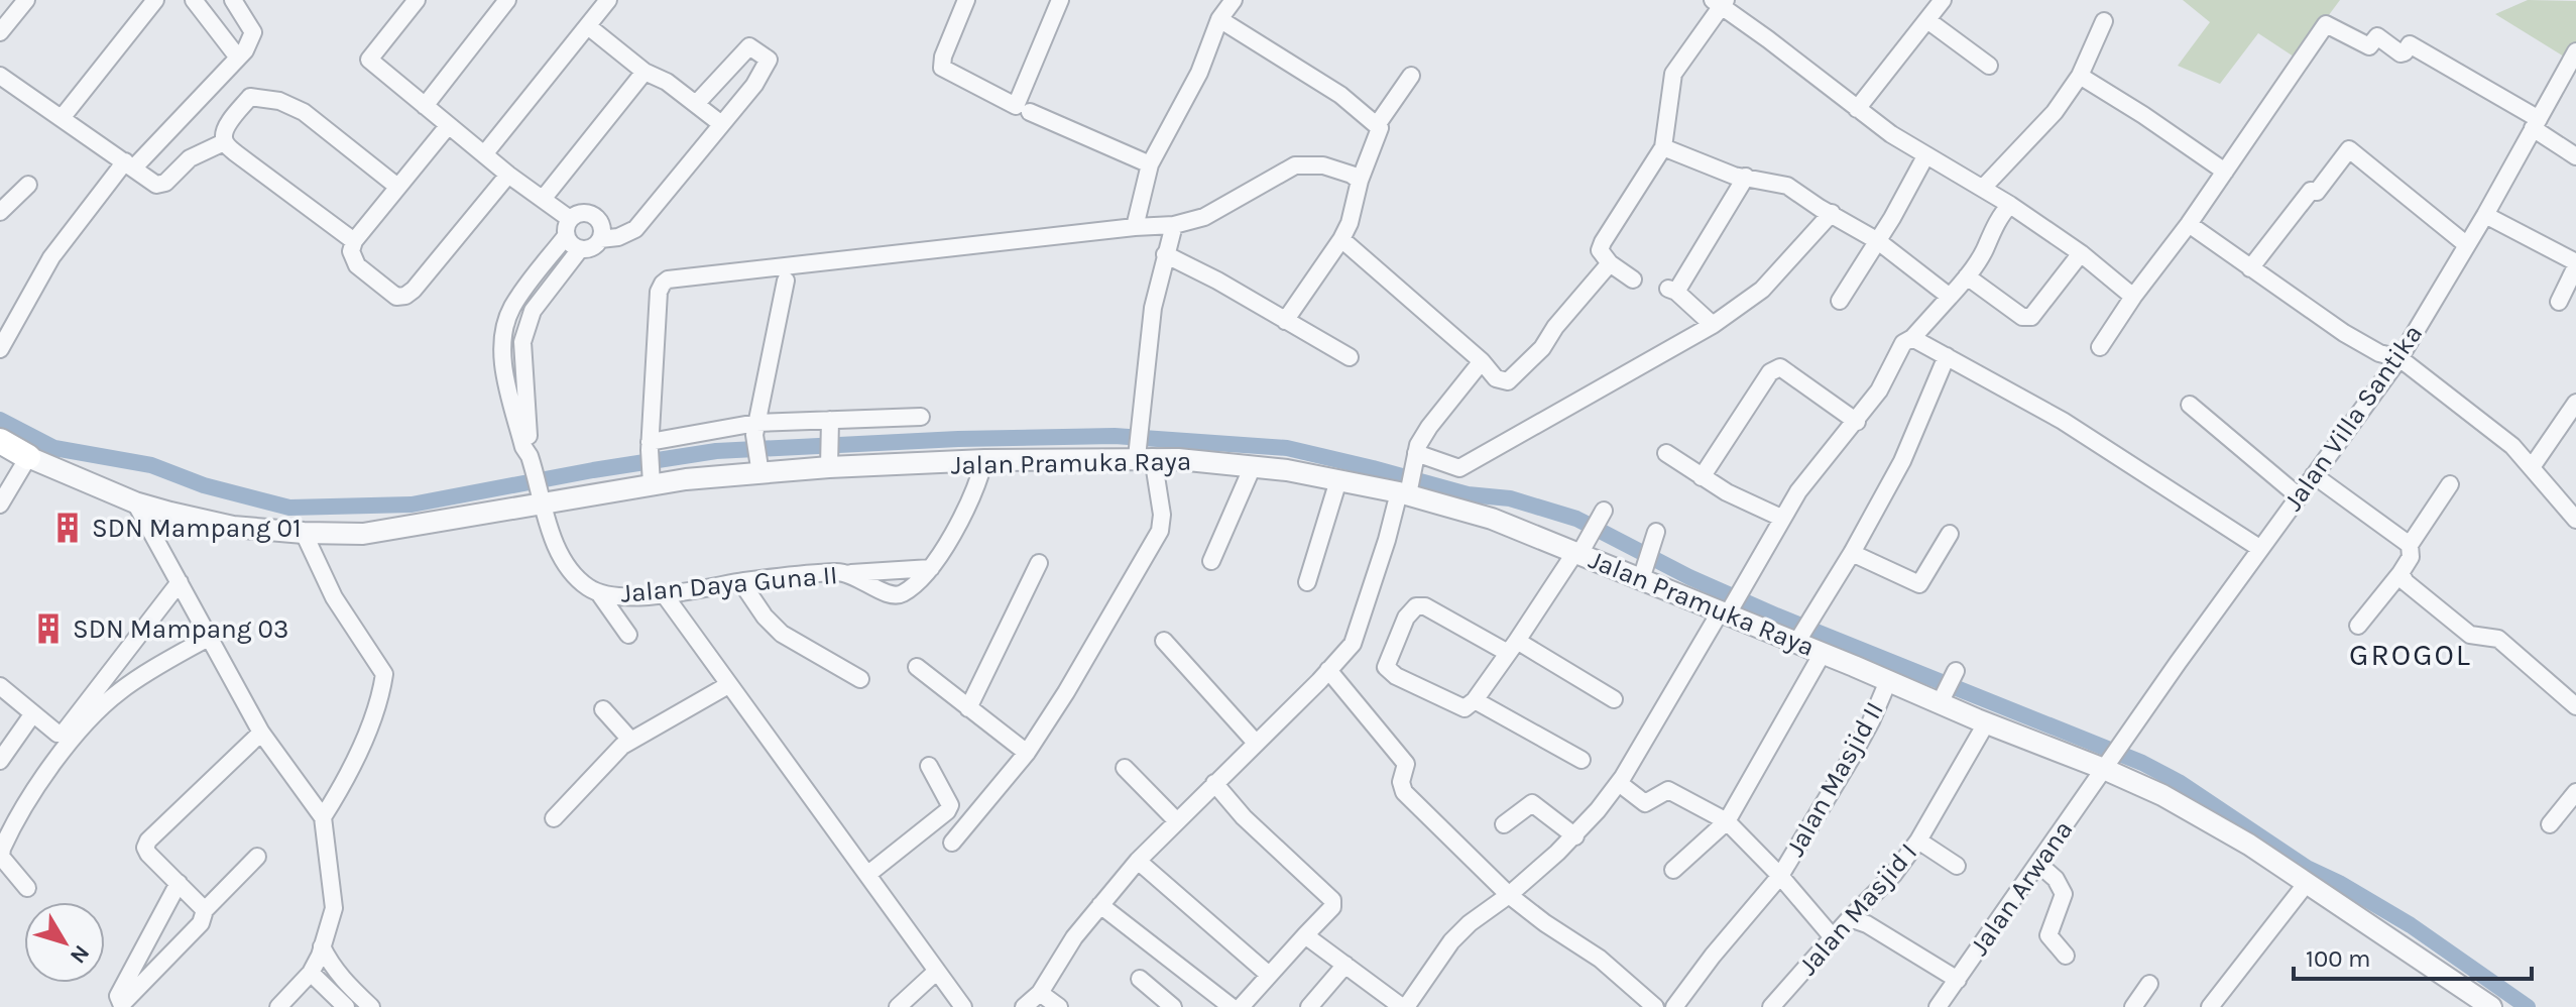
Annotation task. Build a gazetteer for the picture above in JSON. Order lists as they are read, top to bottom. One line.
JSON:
{"streets":{"street":["Jalan Villa Santika","Jalan Pramuka Raya","Jalan Daya Guna II","Jalan Masjid II","Jalan Arwana","Jalan Masjid I"]},"crossings":[["Jalan Villa Santika","Jalan Pramuka Raya"],["Jalan Villa Santika","Jalan Arwana"],["Jalan Pramuka Raya","Jalan Daya Guna II"],["Jalan Pramuka Raya","Jalan Masjid II"],["Jalan Pramuka Raya","Jalan Arwana"],["Jalan Pramuka Raya","Jalan Masjid I"]],"districts":["GROGOL"],"places":{"building":["SDN Mampang 01","SDN Mampang 03"]},"scale_bar":"100 m","north":"bottom right"}
